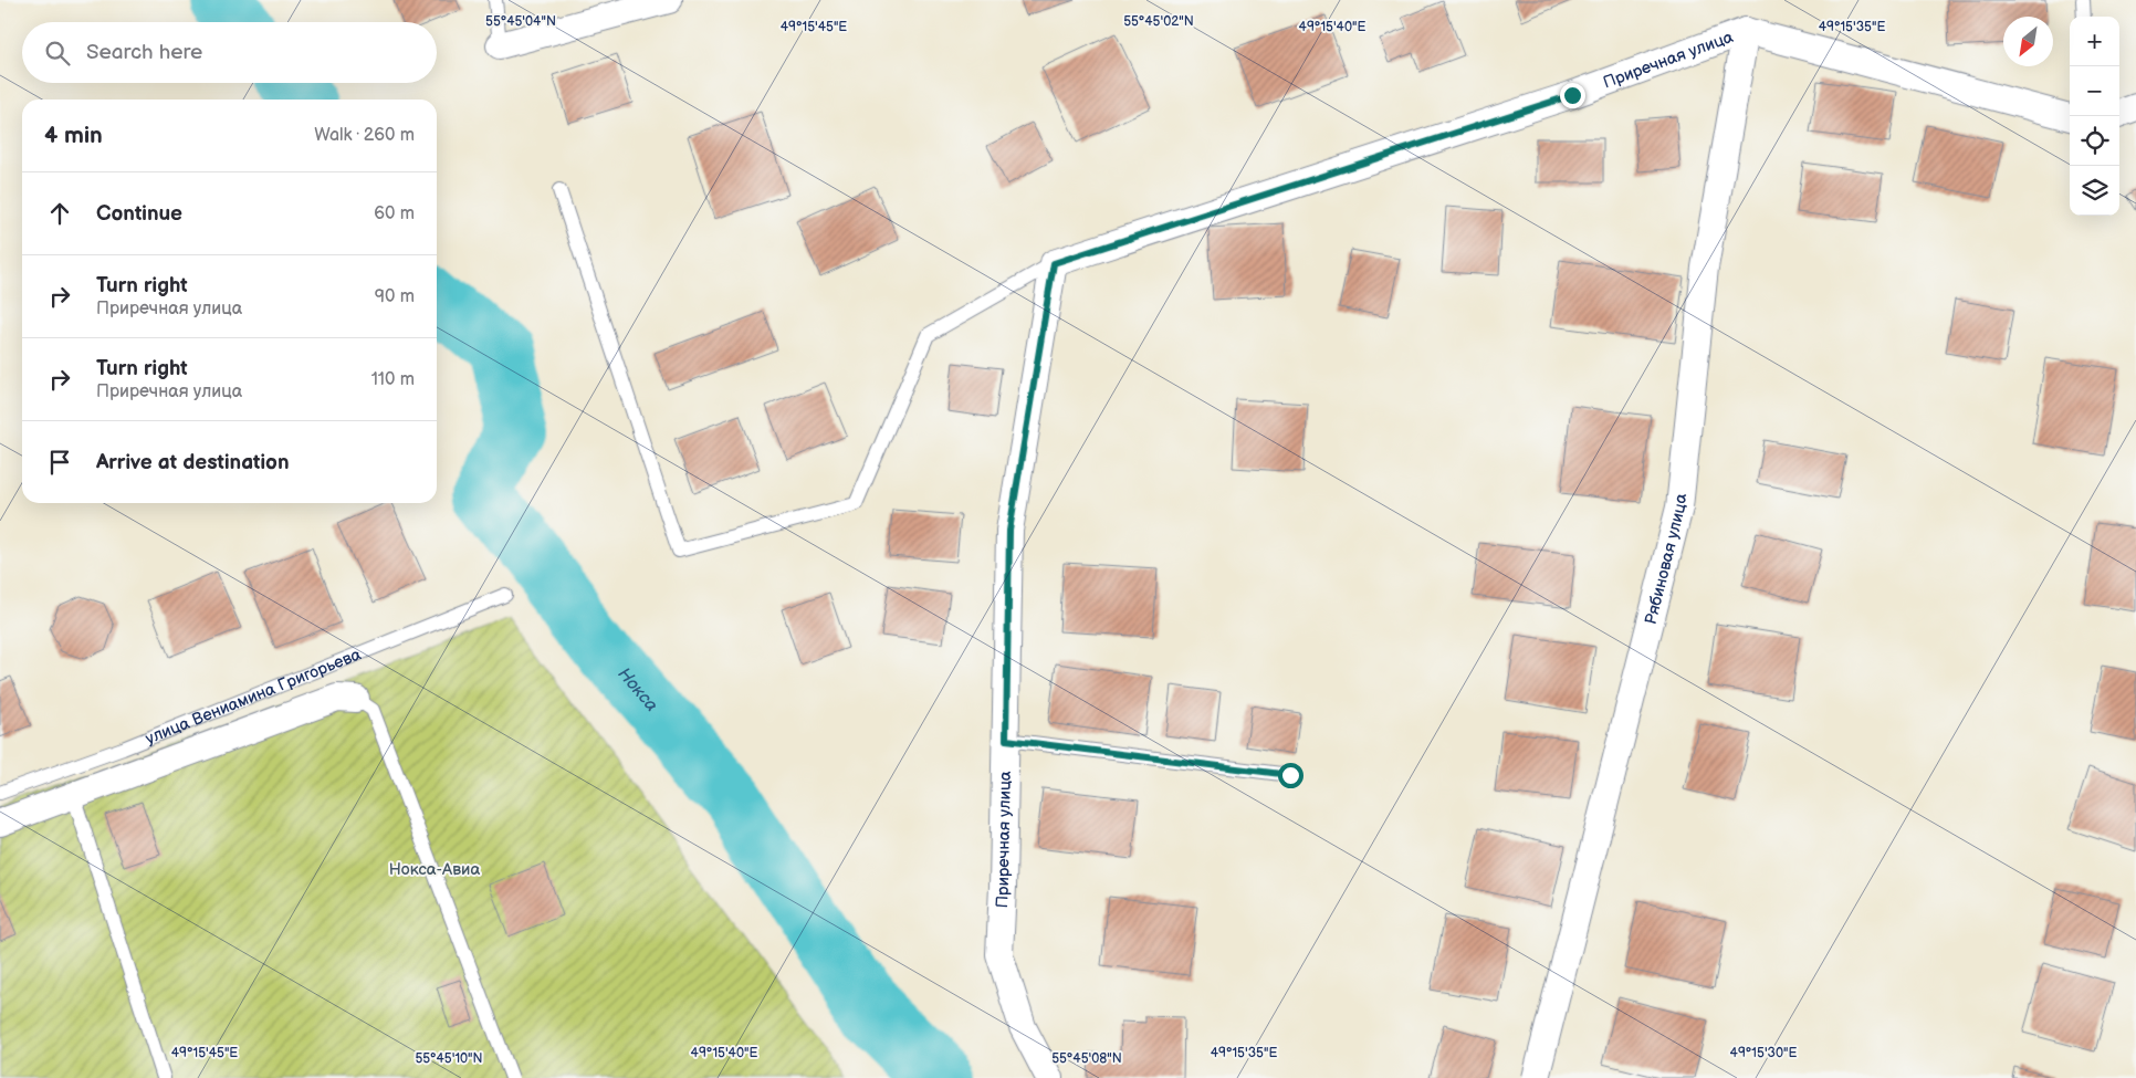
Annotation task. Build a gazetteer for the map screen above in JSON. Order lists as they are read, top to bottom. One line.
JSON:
{"streets":{"street":["Приречная улица","Рябиновая улица"],"lane":["улица Вениамина Григорьева"]},"crossings":[["Приречная улица","Рябиновая улица"]],"water":["Нокса"],"parks":["Нокса-Авиа"],"north":"bottom left","page":{"map_buttons":["+","−"],"search":"Search here","heading":["4 min","Walk · 260 m"],"list":[["Continue","60 m"],["Turn right","Приречная улица","90 m"],["Turn right","Приречная улица","110 m"],"Arrive at destination"]},"coordinates":["55°45'02\"N","55°45'04\"N","49°15'45\"E","49°15'40\"E","49°15'35\"E","49°15'30\"E","55°45'10\"N","55°45'08\"N"]}
